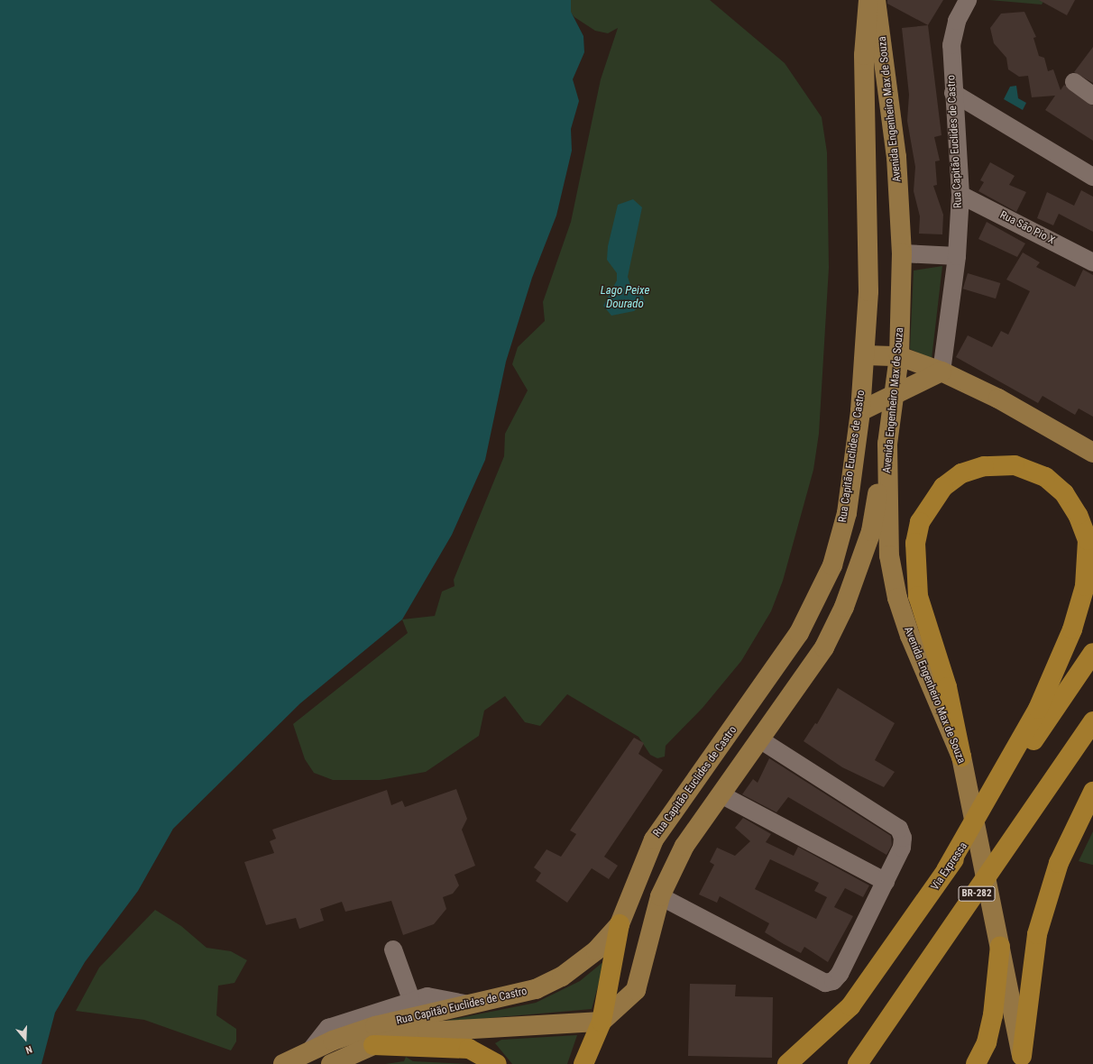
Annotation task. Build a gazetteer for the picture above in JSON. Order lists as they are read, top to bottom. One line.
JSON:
{"streets":{"highway":["Via Expressa","BR-282"],"main road":["Avenida Engenheiro Max de Souza","Rua Capitão Euclides de Castro"],"street":["Rua São Pio X"]},"crossings":[["Avenida Engenheiro Max de Souza","Rua Capitão Euclides de Castro"],["Rua Capitão Euclides de Castro","Rua São Pio X"]],"water":["Lago Peixe Dourado"],"north":"bottom"}
